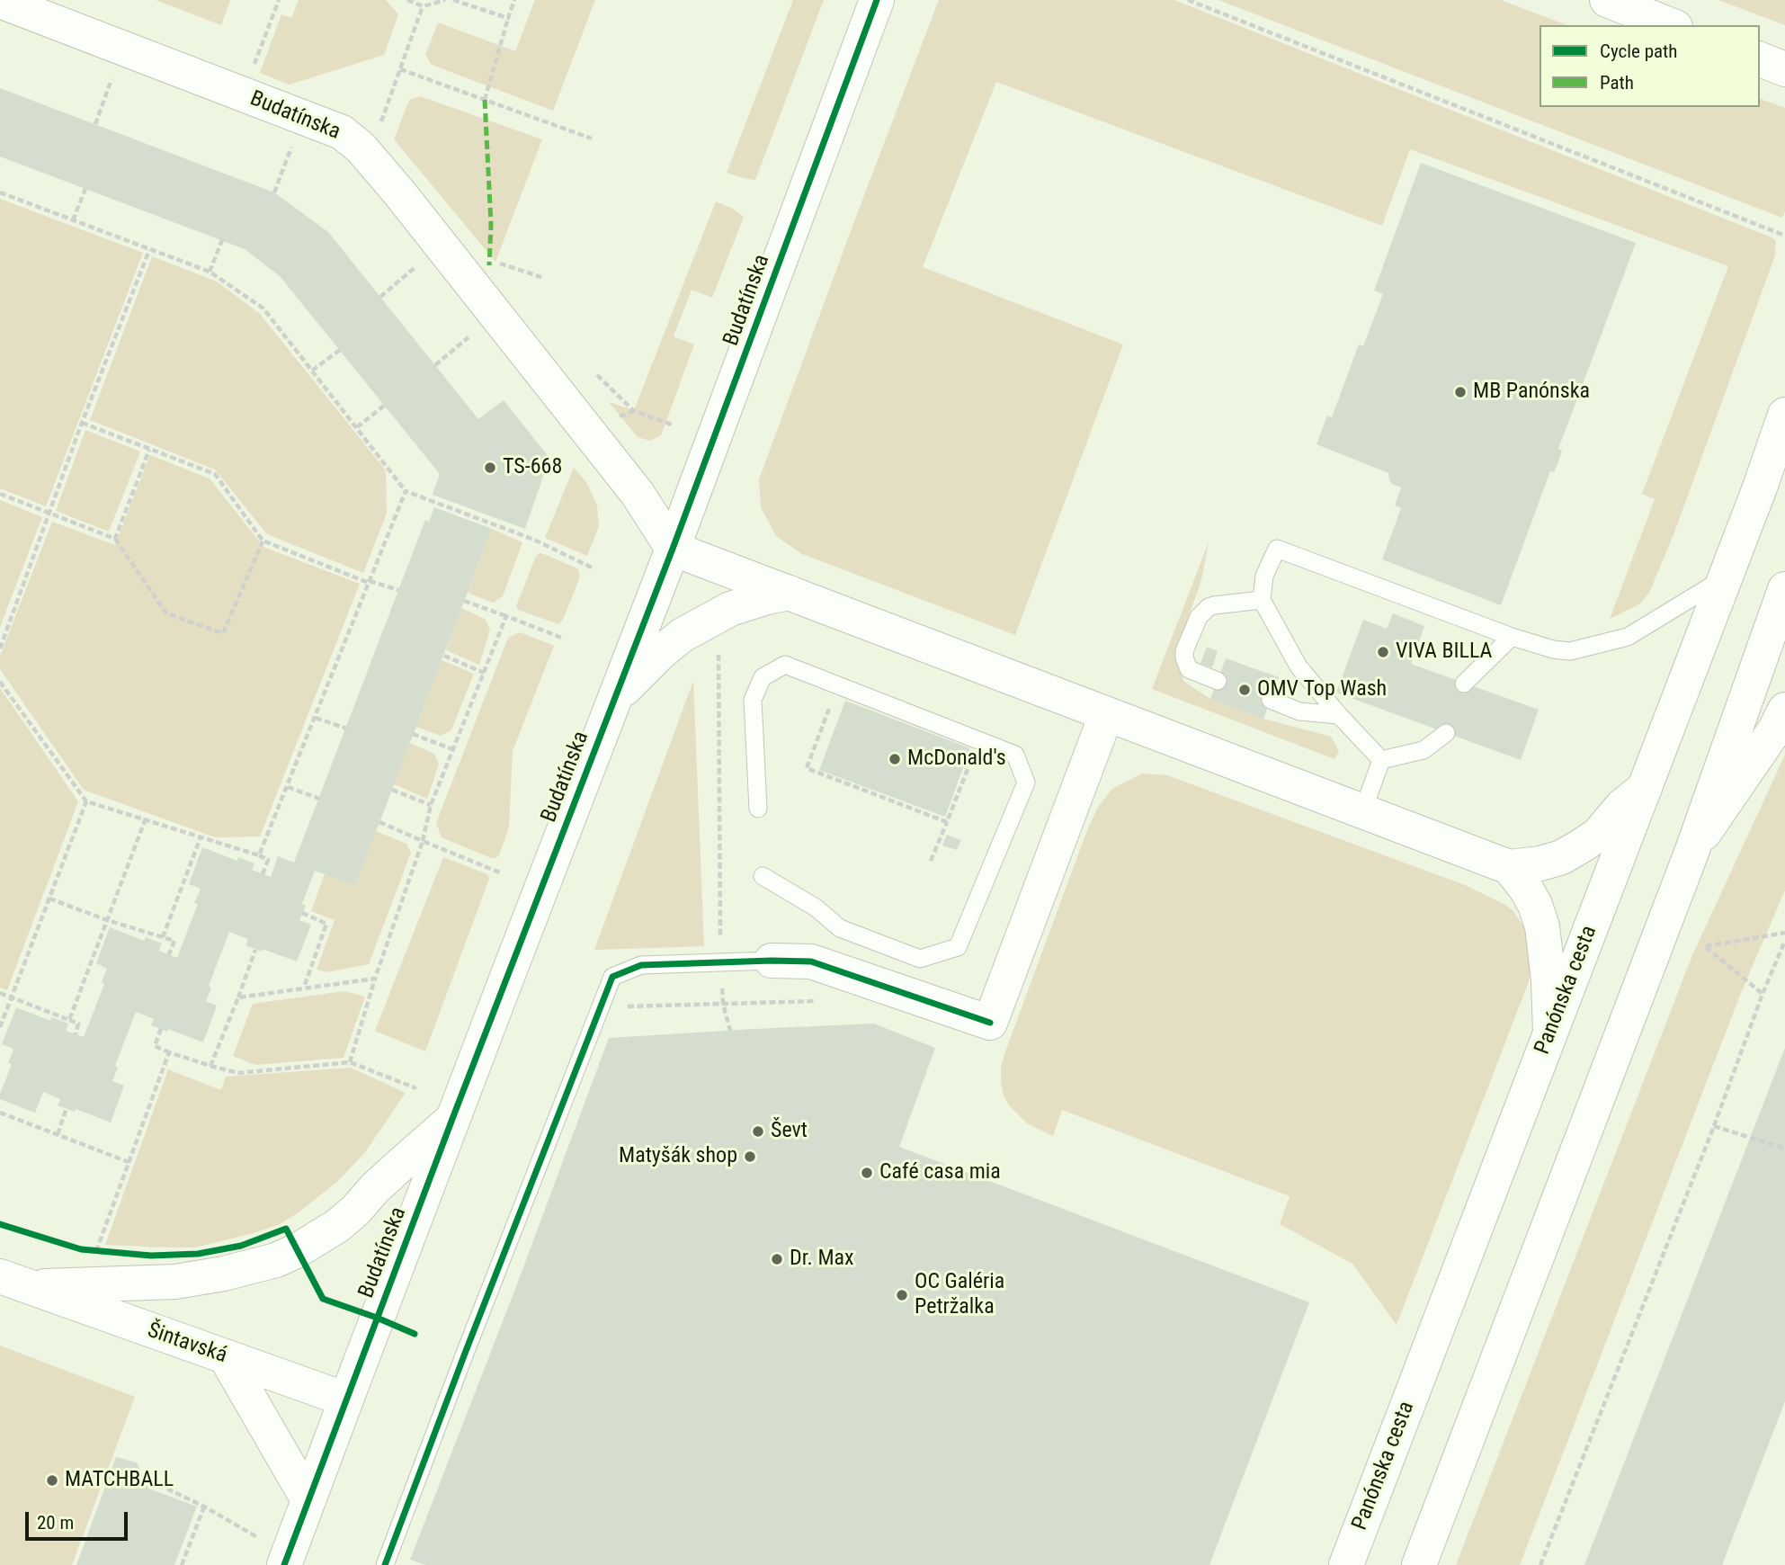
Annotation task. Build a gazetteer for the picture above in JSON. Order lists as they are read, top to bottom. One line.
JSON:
{"streets":{"street":["Budatínska","Panónska cesta","Šintavská"]},"crossings":[["Budatínska","Šintavská"]],"places":["MB Panónska","TS-668","VIVA BILLA","OMV Top Wash","McDonald's","Ševt","Matyšák shop","Café casa mia","Dr. Max","OC Galéria Petržalka","MATCHBALL"],"legend":["Cycle path","Path"],"scale_bar":"20 m"}
